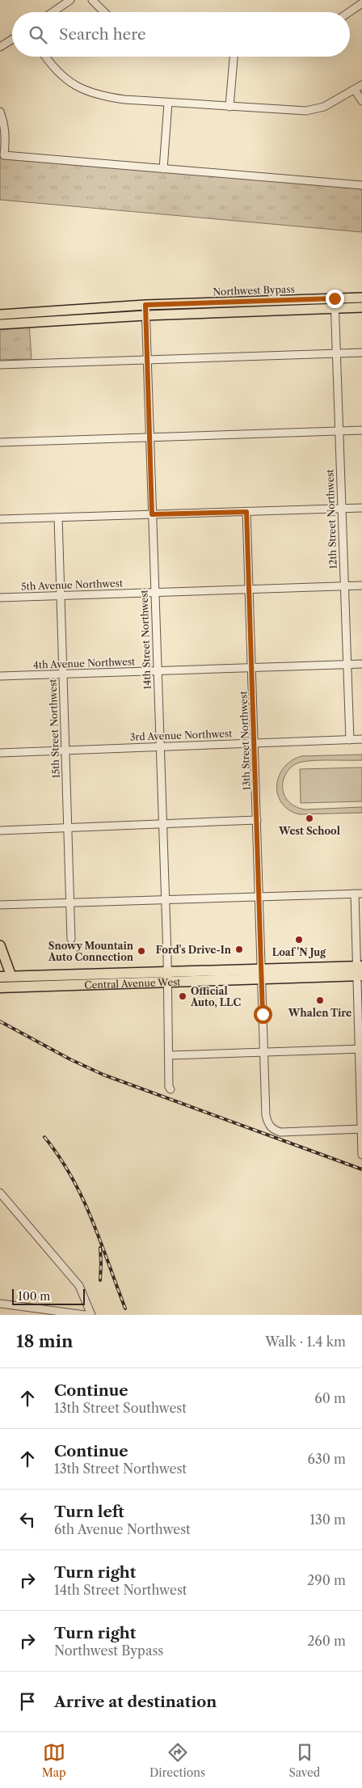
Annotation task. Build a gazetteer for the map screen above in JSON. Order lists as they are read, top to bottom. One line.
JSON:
{"streets":{"highway":["Central Avenue West"],"main road":["Northwest Bypass"],"street":["12th Street Northwest","5th Avenue Northwest","14th Street Northwest","4th Avenue Northwest","15th Street Northwest","3rd Avenue Northwest","13th Street Northwest"]},"crossings":[["Northwest Bypass","12th Street Northwest"],["Northwest Bypass","14th Street Northwest"],["12th Street Northwest","5th Avenue Northwest"],["12th Street Northwest","4th Avenue Northwest"],["12th Street Northwest","3rd Avenue Northwest"],["5th Avenue Northwest","14th Street Northwest"],["5th Avenue Northwest","15th Street Northwest"],["5th Avenue Northwest","13th Street Northwest"],["14th Street Northwest","4th Avenue Northwest"],["14th Street Northwest","3rd Avenue Northwest"],["14th Street Northwest","Central Avenue West"],["4th Avenue Northwest","15th Street Northwest"],["4th Avenue Northwest","13th Street Northwest"],["15th Street Northwest","3rd Avenue Northwest"],["3rd Avenue Northwest","13th Street Northwest"],["13th Street Northwest","Central Avenue West"]],"places":["West School","Loaf 'N Jug","Ford's Drive-In","Snowy Mountain Auto Connection","Official Auto, LLC","Whalen Tire"],"scale_bar":"100 m","page":{"search":"Search here","scale":"100 m","heading":["18 min","Walk · 1.4 km"],"list":[["Continue","13th Street Southwest","60 m"],["Continue","13th Street Northwest","630 m"],["Turn left","6th Avenue Northwest","130 m"],["Turn right","14th Street Northwest","290 m"],["Turn right","Northwest Bypass","260 m"],"Arrive at destination"],"nav":["Map","Directions","Saved"]}}
